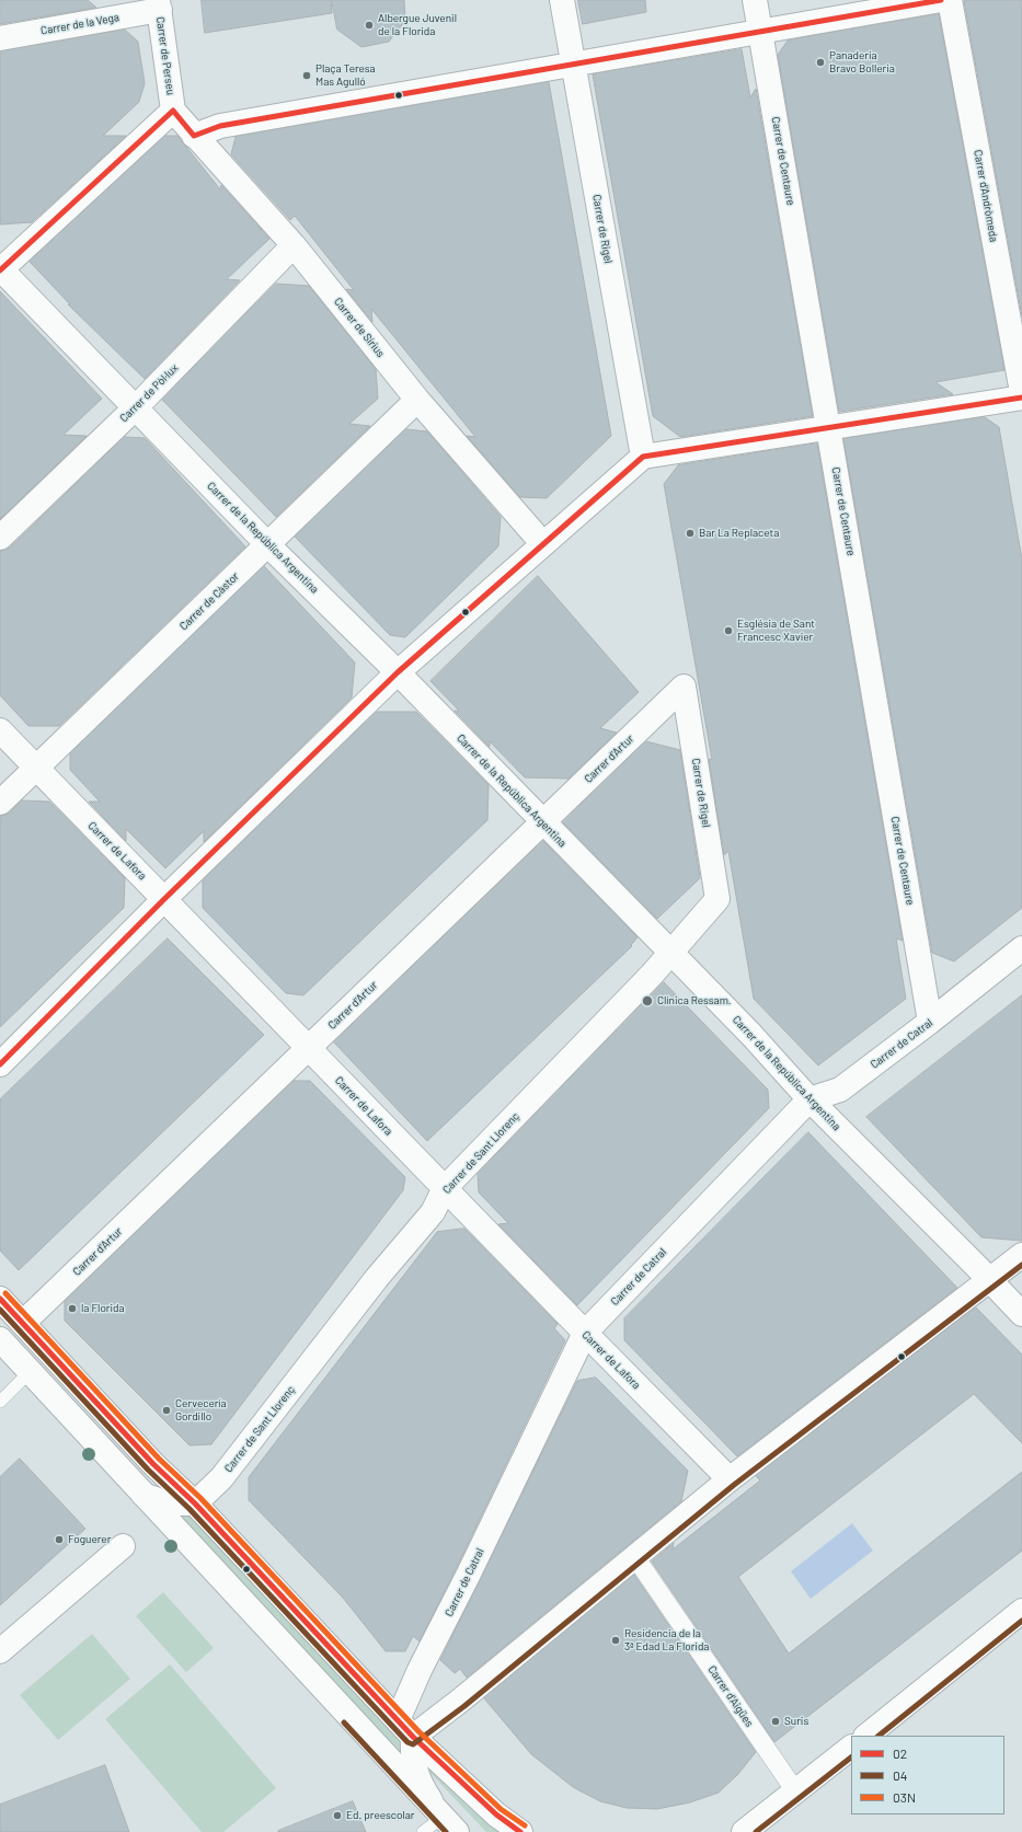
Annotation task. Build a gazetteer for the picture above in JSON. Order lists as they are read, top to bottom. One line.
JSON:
{"streets":{"street":["Carrer de la Vega","Carrer de Perseu","Carrer de Centaure","Carrer d'Andròmeda","Carrer de Rigel","Carrer de Sírius","Carrer de Pòl·lux","Carrer de la República Argentina","Carrer de Càstor","Carrer d'Artur","Carrer de Lafora","Carrer de Catral","Carrer de Sant Llorenç","Carrer d'Aigües"]},"crossings":[["Carrer de la Vega","Carrer de Perseu"],["Carrer de Perseu","Carrer de Sírius"],["Carrer de Centaure","Carrer de Catral"],["Carrer de Rigel","Carrer d'Artur"],["Carrer de Rigel","Carrer de Sant Llorenç"],["Carrer de Sírius","Carrer de Pòl·lux"],["Carrer de Sírius","Carrer de Càstor"],["Carrer de Pòl·lux","Carrer de la República Argentina"],["Carrer de la República Argentina","Carrer de Càstor"],["Carrer de la República Argentina","Carrer d'Artur"],["Carrer de la República Argentina","Carrer de Catral"],["Carrer de la República Argentina","Carrer de Sant Llorenç"],["Carrer de Càstor","Carrer de Lafora"],["Carrer d'Artur","Carrer de Lafora"],["Carrer de Lafora","Carrer de Catral"],["Carrer de Lafora","Carrer de Sant Llorenç"]],"places":["Albergue Juvenil de la Florida","Panaderia Bravo Bolleria","Plaça Teresa Mas Agulló","Bar La Replaceta","Església de Sant Francesc Xavier","Clínica Ressam.","la Florida","Cervecería Gordillo","Foguerer","Residencia de la 3ª Edad La Florida","Suris","Ed. preescolar"],"lines":["transit line 02","transit line 04","transit line 03N"],"legend":["02","04","03N"]}
